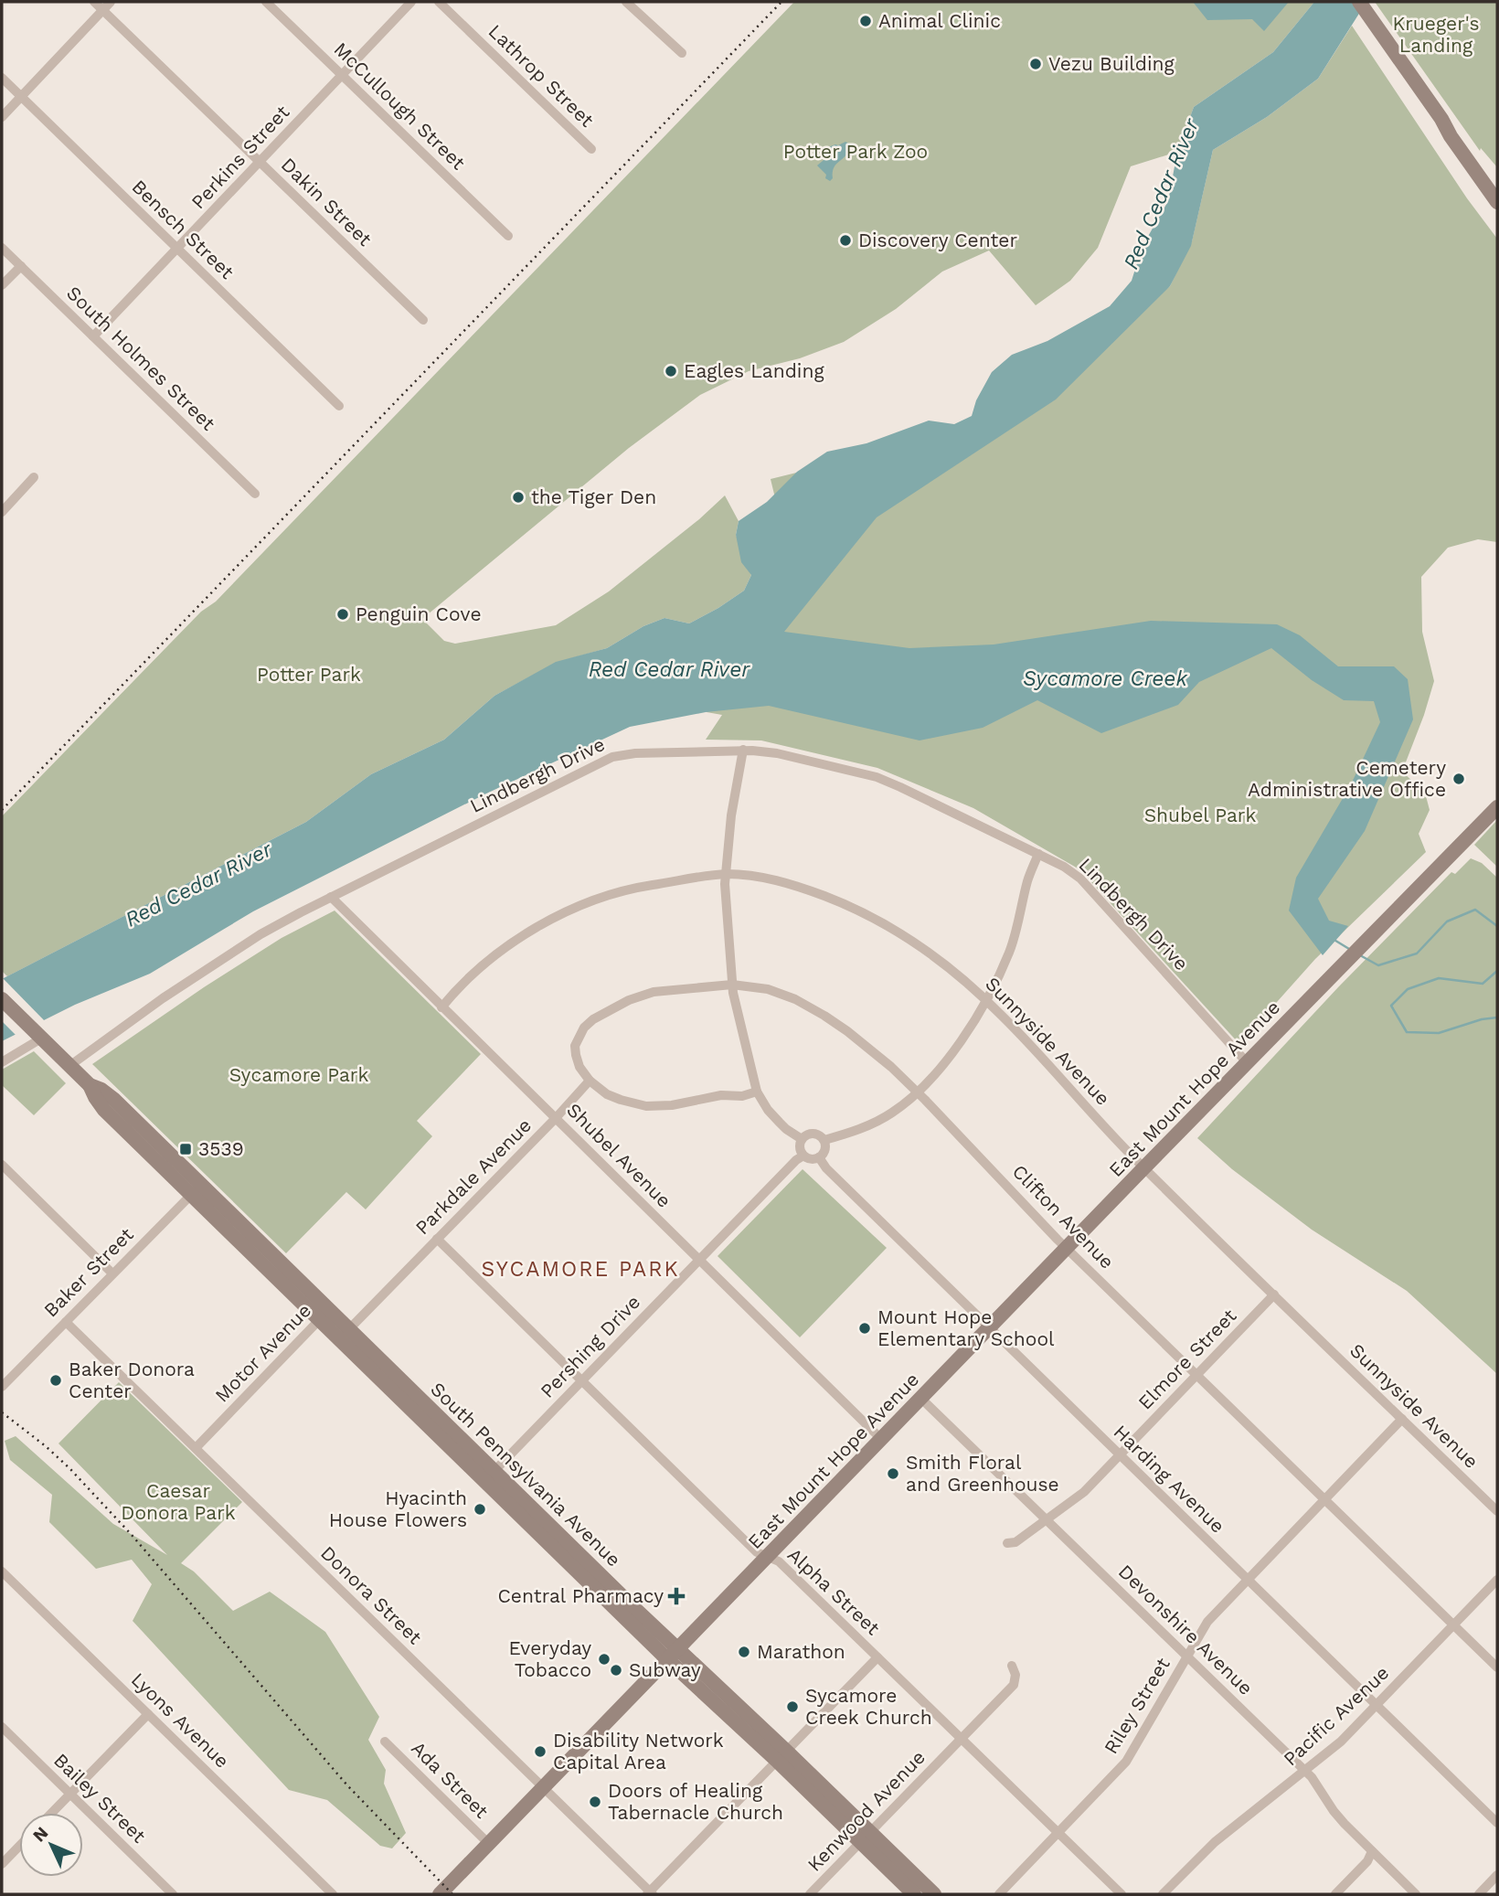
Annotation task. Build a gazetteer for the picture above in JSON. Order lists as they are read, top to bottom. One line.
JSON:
{"streets":{"street":["Lathrop Street","McCullough Street","Perkins Street","Dakin Street","Bensch Street","South Holmes Street","Lindbergh Drive","Sunnyside Avenue","East Mount Hope Avenue","Shubel Avenue","Parkdale Avenue","Clifton Avenue","Baker Street","Pershing Drive","Motor Avenue","Elmore Street","South Pennsylvania Avenue","Harding Avenue","Alpha Street","Donora Street","Devonshire Avenue","Riley Street","Pacific Avenue","Lyons Avenue","Ada Street","Bailey Street","Kenwood Avenue"]},"crossings":[["McCullough Street","Perkins Street"],["Perkins Street","Dakin Street"],["Perkins Street","Bensch Street"],["Perkins Street","South Holmes Street"],["Lindbergh Drive","East Mount Hope Avenue"],["Lindbergh Drive","Shubel Avenue"],["Lindbergh Drive","South Pennsylvania Avenue"],["Sunnyside Avenue","East Mount Hope Avenue"],["Sunnyside Avenue","Shubel Avenue"],["Sunnyside Avenue","Elmore Street"],["Sunnyside Avenue","Riley Street"],["East Mount Hope Avenue","Shubel Avenue"],["East Mount Hope Avenue","Clifton Avenue"],["East Mount Hope Avenue","South Pennsylvania Avenue"],["East Mount Hope Avenue","Harding Avenue"],["East Mount Hope Avenue","Alpha Street"],["East Mount Hope Avenue","Donora Street"],["East Mount Hope Avenue","Devonshire Avenue"],["East Mount Hope Avenue","Ada Street"],["Shubel Avenue","Parkdale Avenue"],["Shubel Avenue","Pershing Drive"],["Parkdale Avenue","Clifton Avenue"],["Parkdale Avenue","South Pennsylvania Avenue"],["Parkdale Avenue","Alpha Street"],["Clifton Avenue","Elmore Street"],["Clifton Avenue","Riley Street"],["Clifton Avenue","Pacific Avenue"],["Baker Street","South Pennsylvania Avenue"],["Baker Street","Donora Street"],["Pershing Drive","South Pennsylvania Avenue"],["Pershing Drive","Harding Avenue"],["Pershing Drive","Alpha Street"],["Motor Avenue","South Pennsylvania Avenue"],["Motor Avenue","Donora Street"],["Elmore Street","Harding Avenue"],["Elmore Street","Devonshire Avenue"],["South Pennsylvania Avenue","Kenwood Avenue"],["Harding Avenue","Riley Street"],["Harding Avenue","Pacific Avenue"],["Alpha Street","Riley Street"],["Alpha Street","Kenwood Avenue"],["Devonshire Avenue","Riley Street"],["Devonshire Avenue","Pacific Avenue"]],"districts":["SYCAMORE PARK"],"water":["Red Cedar River","Sycamore Creek"],"parks":["Krueger's Landing","Potter Park Zoo","Potter Park","Shubel Park","Sycamore Park","Caesar Donora Park"],"places":{"other":["Animal Clinic","Vezu Building","Discovery Center","Eagles Landing","the Tiger Den","Penguin Cove","Cemetery Administrative Office","Mount Hope Elementary School","Baker Donora Center","Smith Floral and Greenhouse","Hyacinth House Flowers","Marathon","Everyday Tobacco","Subway","Sycamore Creek Church","Disability Network Capital Area","Doors of Healing Tabernacle Church"],"transit":["3539"],"health":["Central Pharmacy"]},"north":"top left"}
